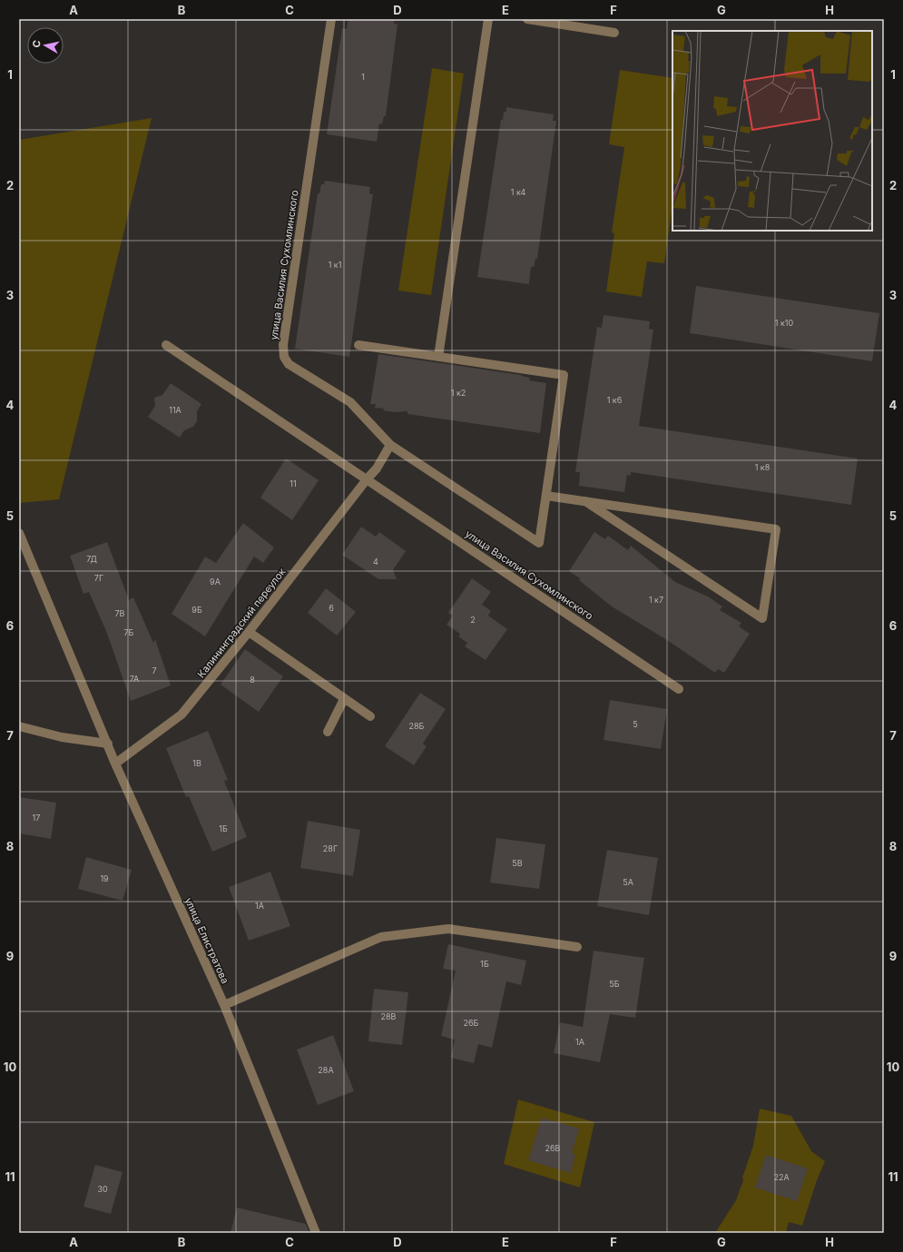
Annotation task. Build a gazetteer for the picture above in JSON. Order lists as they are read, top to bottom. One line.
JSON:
{"streets":{"street":["улица Василия Сухомлинского","Калининградский переулок","улица Елистратова"]},"crossings":[["улица Василия Сухомлинского","Калининградский переулок"],["Калининградский переулок","улица Елистратова"]],"house_numbers":["1","1 к4","1 к1","1 к10","1 к2","1 к6","11А","1 к8","11","7Д","4","7Г","9А","1 к7","6","9Б","7В","2","7Б","7","7А","8","5","28Б","1В","17","1Б","28Г","5В","19","5А","1А","1Б","5Б","28В","26Б","1А","28А","26В","22А","30"],"north":"left","grid":{"columns":["A","B","C","D","E","F","G","H"],"rows":["1","2","3","4","5","6","7","8","9","10","11"]}}
